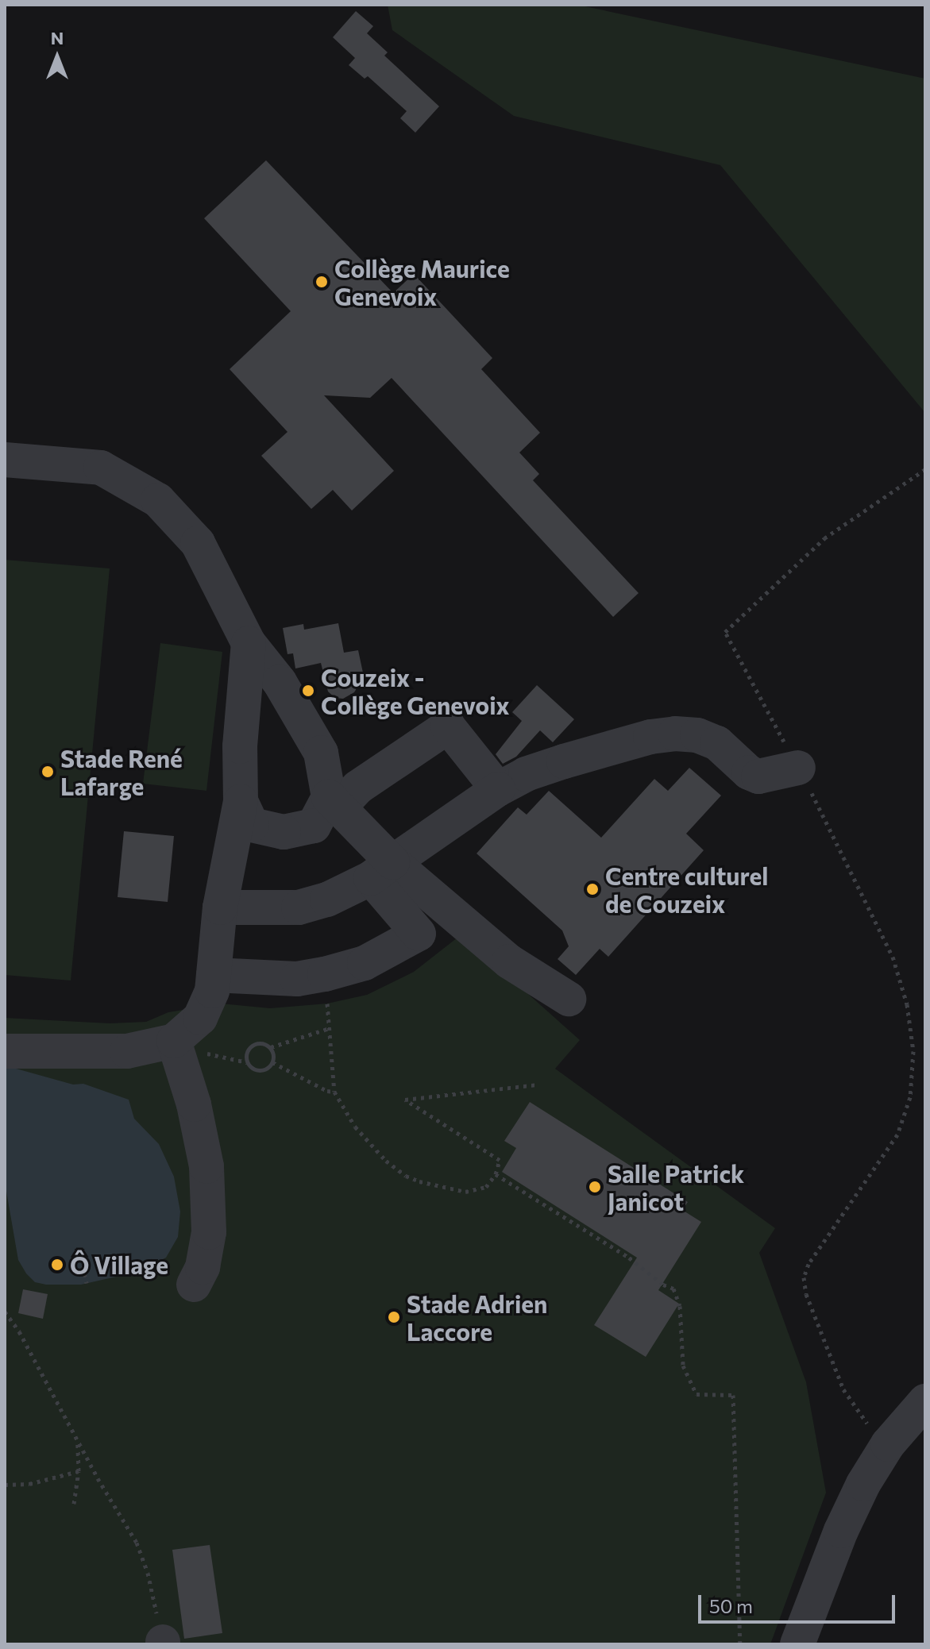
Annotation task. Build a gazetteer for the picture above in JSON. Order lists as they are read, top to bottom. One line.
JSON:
{"places":["Collège Maurice Genevoix","Couzeix - Collège Genevoix","Stade René Lafarge","Centre culturel de Couzeix","Salle Patrick Janicot","Ô Village","Stade Adrien Laccore"],"scale_bar":"50 m","north":"top"}
